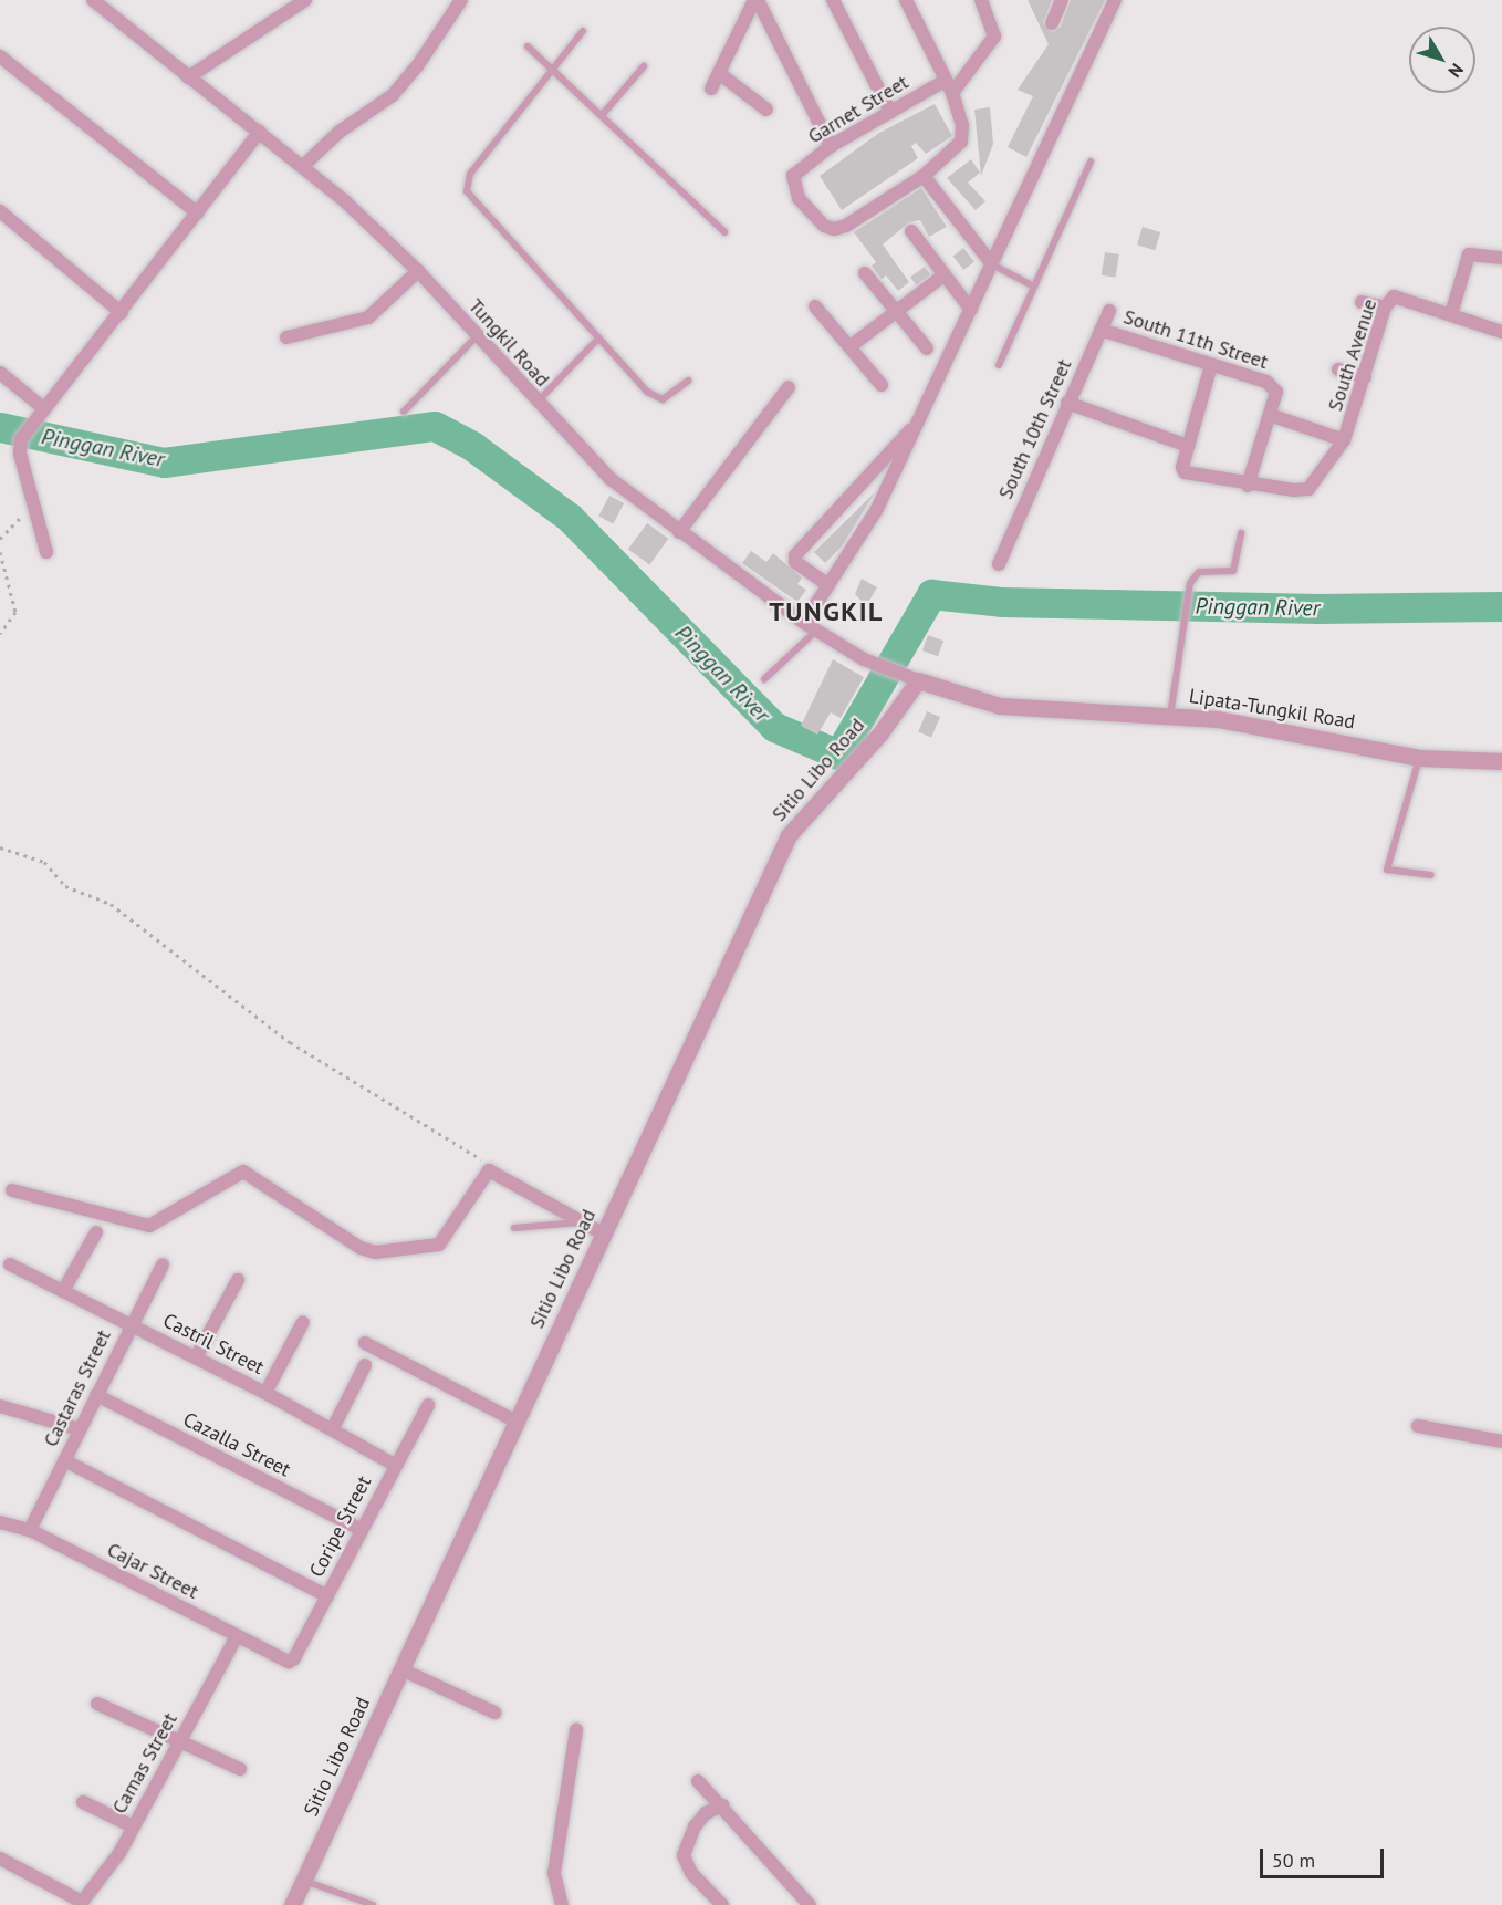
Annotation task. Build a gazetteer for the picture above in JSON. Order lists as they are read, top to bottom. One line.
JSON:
{"streets":{"street":["Garnet Street","South 11th Street","Tungkil Road","South Avenue","South 10th Street","Lipata-Tungkil Road","Sitio Libo Road","Castril Street","Castaras Street","Cazalla Street","Coripe Street","Cajar Street","Camas Street"]},"crossings":[["South 11th Street","South 10th Street"],["Tungkil Road","Lipata-Tungkil Road"],["Tungkil Road","Sitio Libo Road"],["Lipata-Tungkil Road","Sitio Libo Road"],["Castril Street","Castaras Street"],["Castril Street","Coripe Street"],["Castaras Street","Cazalla Street"],["Castaras Street","Cajar Street"],["Cazalla Street","Coripe Street"],["Coripe Street","Cajar Street"],["Cajar Street","Camas Street"]],"districts":["TUNGKIL"],"water":["Pinggan River"],"scale_bar":"50 m","north":"bottom right"}
